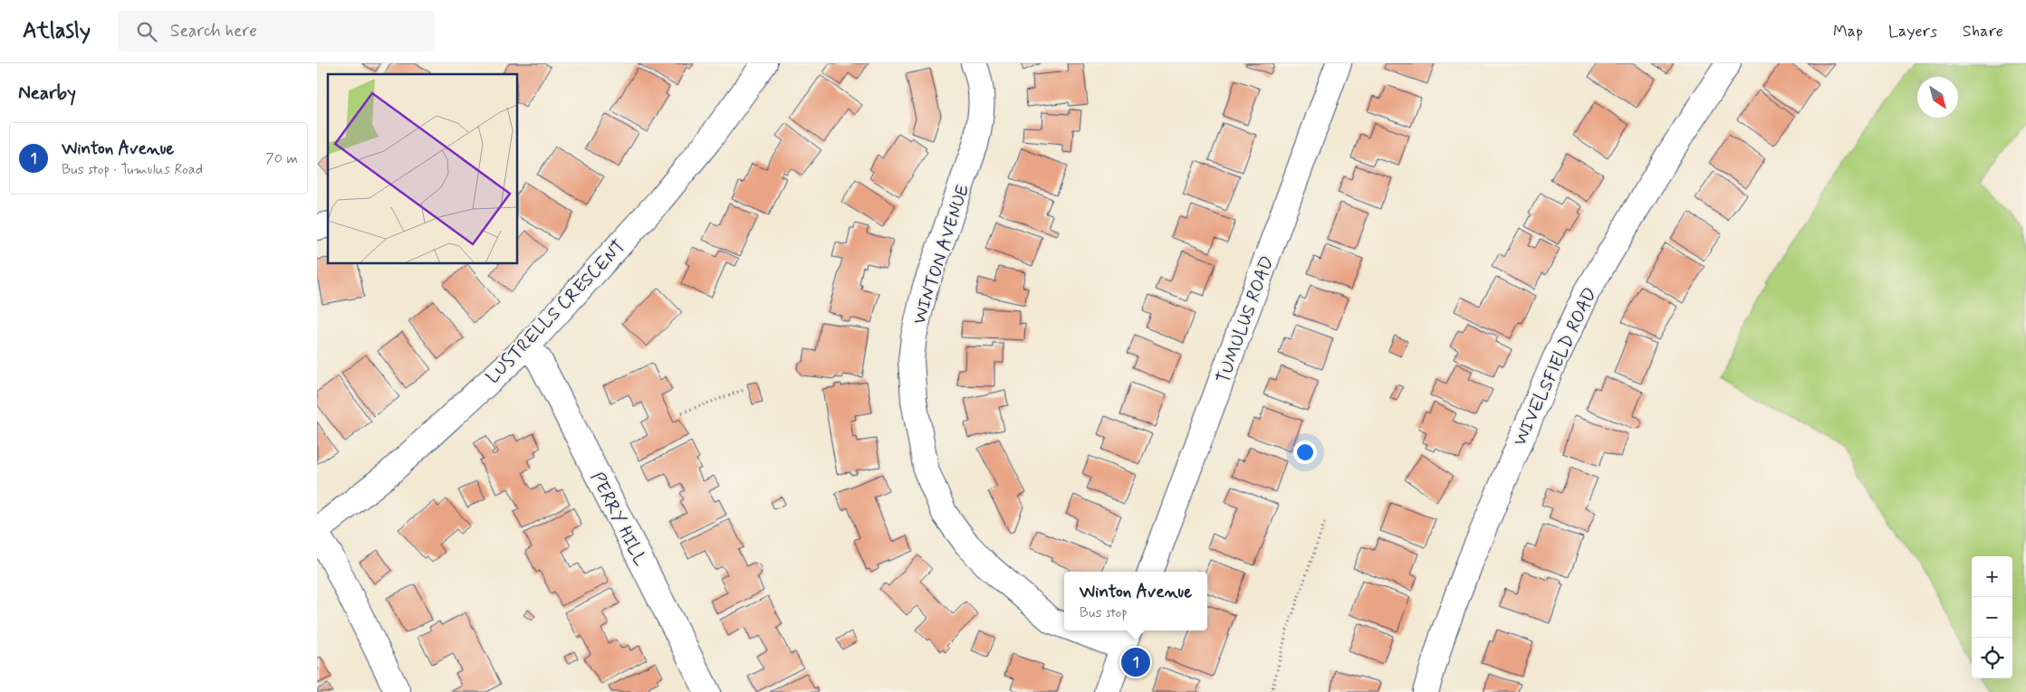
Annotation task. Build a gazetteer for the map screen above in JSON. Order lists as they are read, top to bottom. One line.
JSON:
{"streets":{"street":["WINTON AVENUE","LUSTRELLS CRESCENT","TUMULUS ROAD","WIVELSFIELD ROAD","PERRY HILL"]},"crossings":[["LUSTRELLS CRESCENT","PERRY HILL"]],"north":"bottom right","page":{"header":"Atlasly","search":"Search here","nav":["Map","Layers","Share"],"heading":"Nearby","list":[{"mark":"1","name":"Winton Avenue","note":"Bus stop · Tumulus Road","value":"70 m"}],"map_buttons":["+","−"],"popup":["Winton Avenue","Bus stop"],"pins":"1"}}
